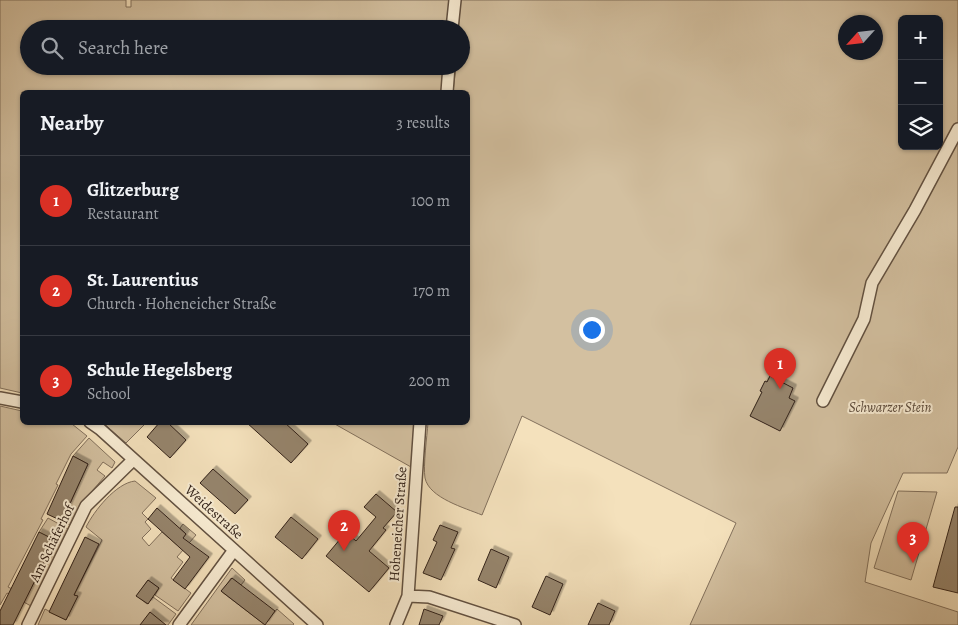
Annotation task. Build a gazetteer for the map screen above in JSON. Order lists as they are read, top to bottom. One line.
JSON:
{"streets":{"street":["Weidestraße","Hoheneicher Straße","Am Schäferhof"]},"crossings":[["Weidestraße","Am Schäferhof"]],"parks":["Schwarzer Stein"],"north":"bottom left","page":{"map_buttons":["+","−"],"search":"Search here","heading":["Nearby","3 results"],"list":[{"mark":"1","name":"Glitzerburg","note":"Restaurant","value":"100 m"},{"mark":"2","name":"St. Laurentius","note":"Church · Hoheneicher Straße","value":"170 m"},{"mark":"3","name":"Schule Hegelsberg","note":"School","value":"200 m"}],"pins":["1","2","3"]}}
